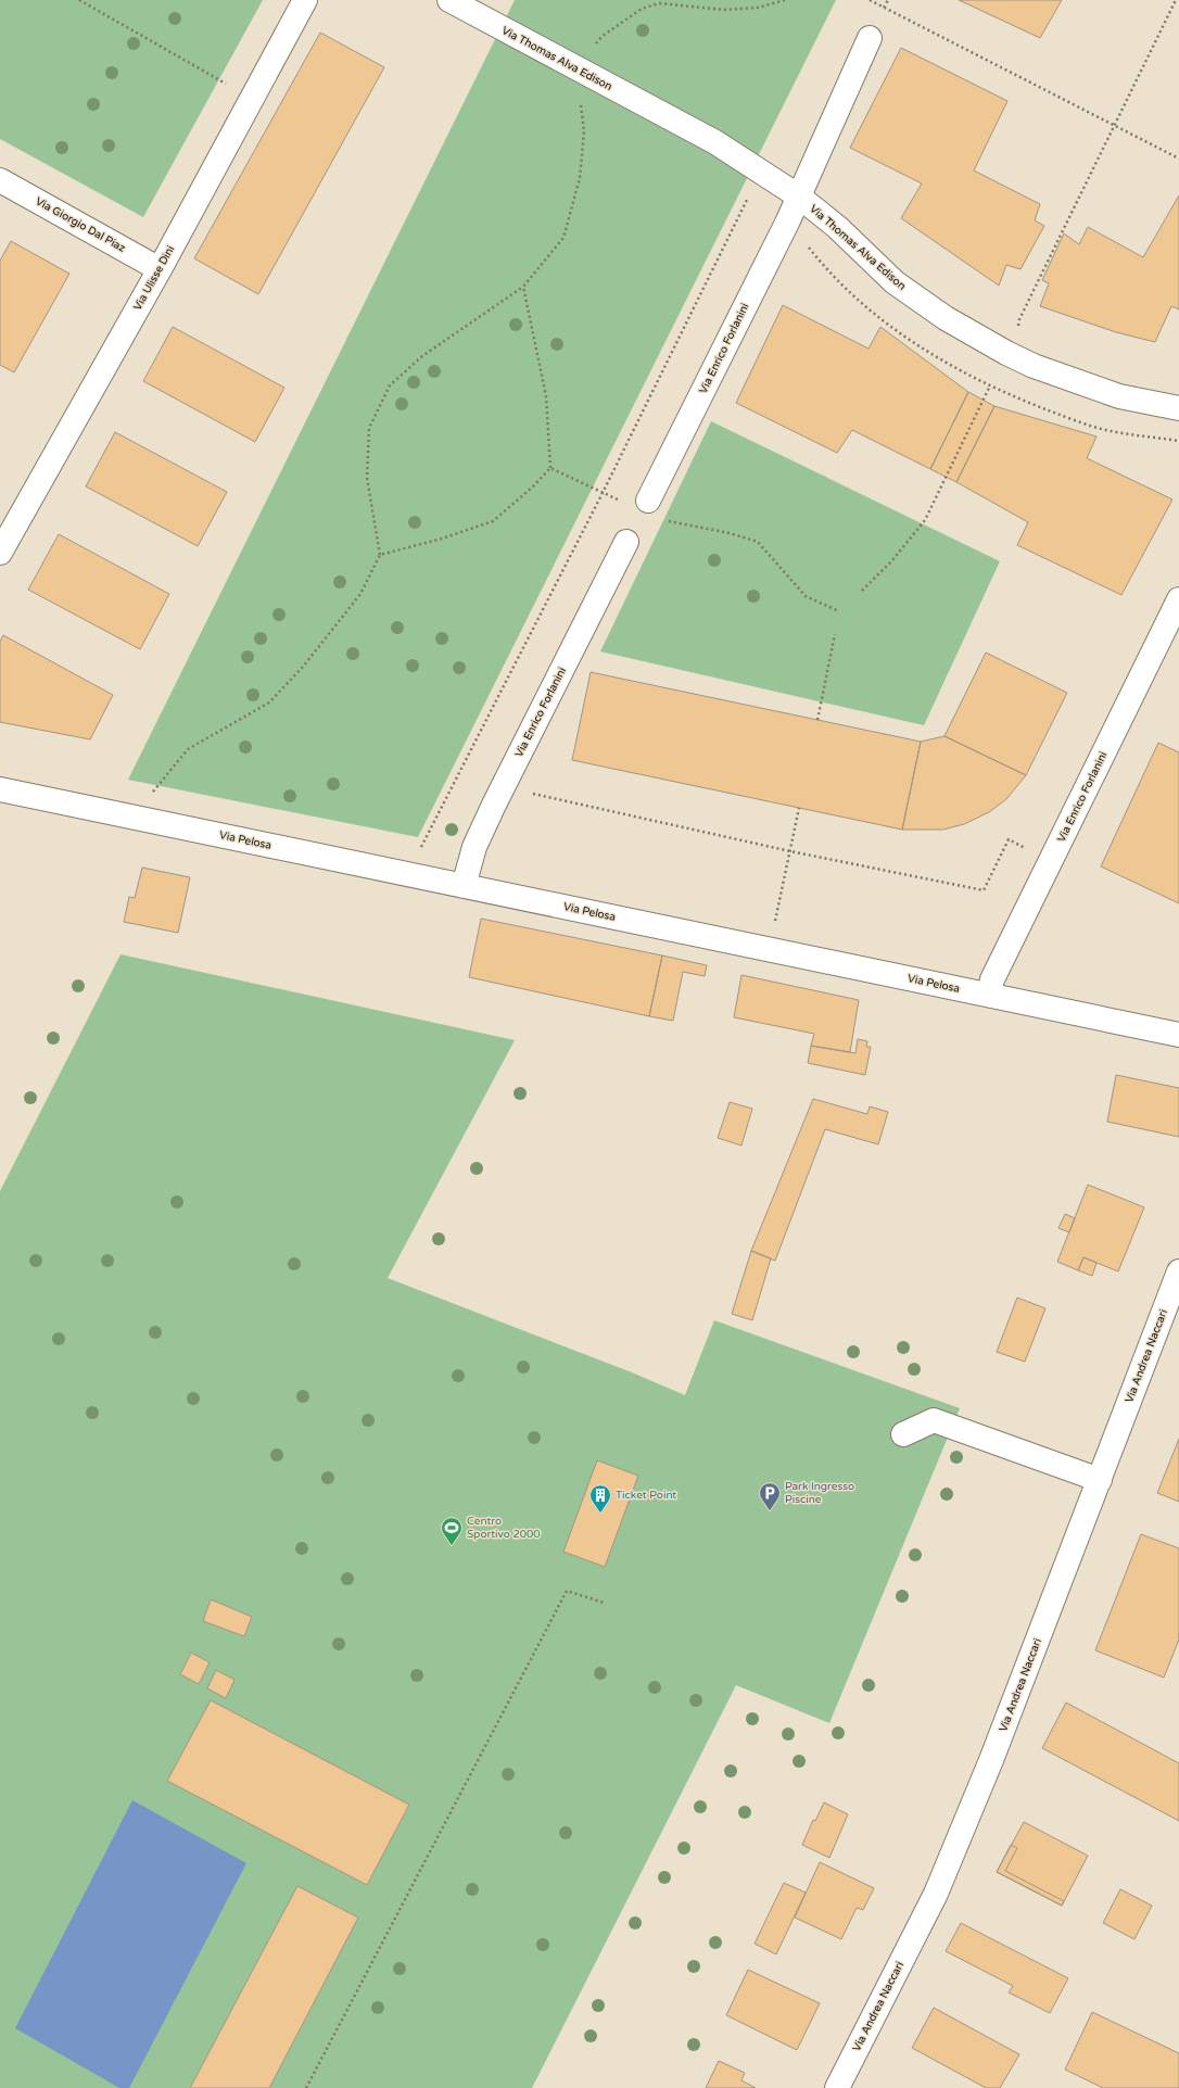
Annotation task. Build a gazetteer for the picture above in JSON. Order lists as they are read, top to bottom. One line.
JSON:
{"streets":{"street":["Via Thomas Alva Edison","Via Giorgio Dal Piaz","Via Ulisse Dini","Via Enrico Forlanini","Via Pelosa","Via Andrea Naccari"]},"crossings":[["Via Thomas Alva Edison","Via Enrico Forlanini"],["Via Giorgio Dal Piaz","Via Ulisse Dini"],["Via Enrico Forlanini","Via Pelosa"]],"places":{"parking":["Park Ingresso Piscine"],"building":["Ticket Point"],"sports":["Centro Sportivo 2000"]}}
